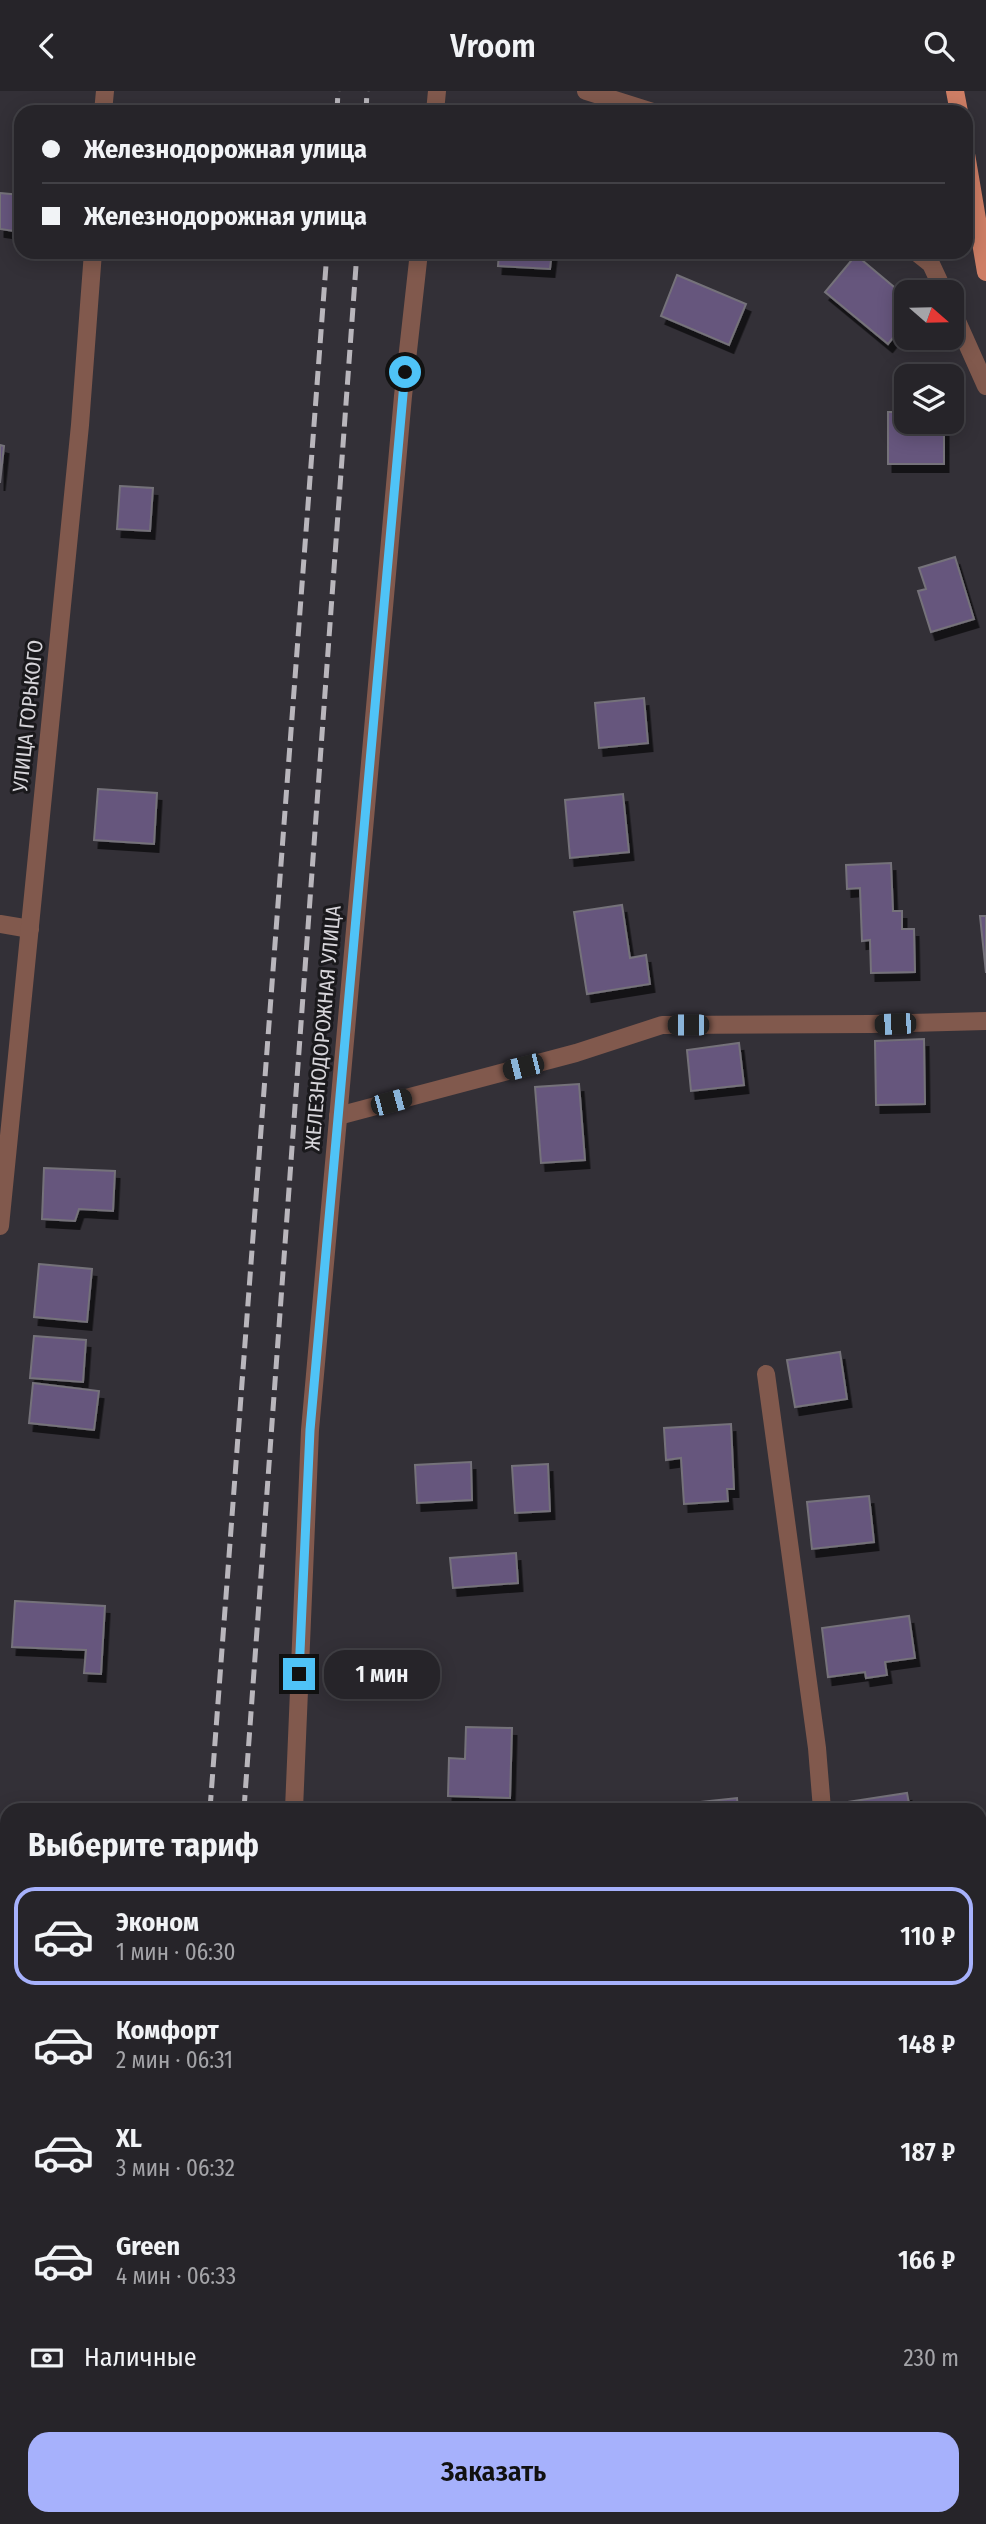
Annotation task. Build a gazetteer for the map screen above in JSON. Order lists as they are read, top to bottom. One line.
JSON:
{"streets":{"street":["УЛИЦА ГОРЬКОГО","ЖЕЛЕЗНОДОРОЖНАЯ УЛИЦА"]},"north":"right","page":{"header":"Vroom","banner":["Железнодорожная улица","Железнодорожная улица"],"bubble":"1 мин","heading":"Выберите тариф","list":[{"name":"Эконом","note":"1 мин · 06:30","value":"110 ₽"},{"name":"Комфорт","note":"2 мин · 06:31","value":"148 ₽"},{"name":"XL","note":"3 мин · 06:32","value":"187 ₽"},{"name":"Green","note":"4 мин · 06:33","value":"166 ₽"}],"pay":["Наличные","230 m"],"buttons":"Заказать"}}
